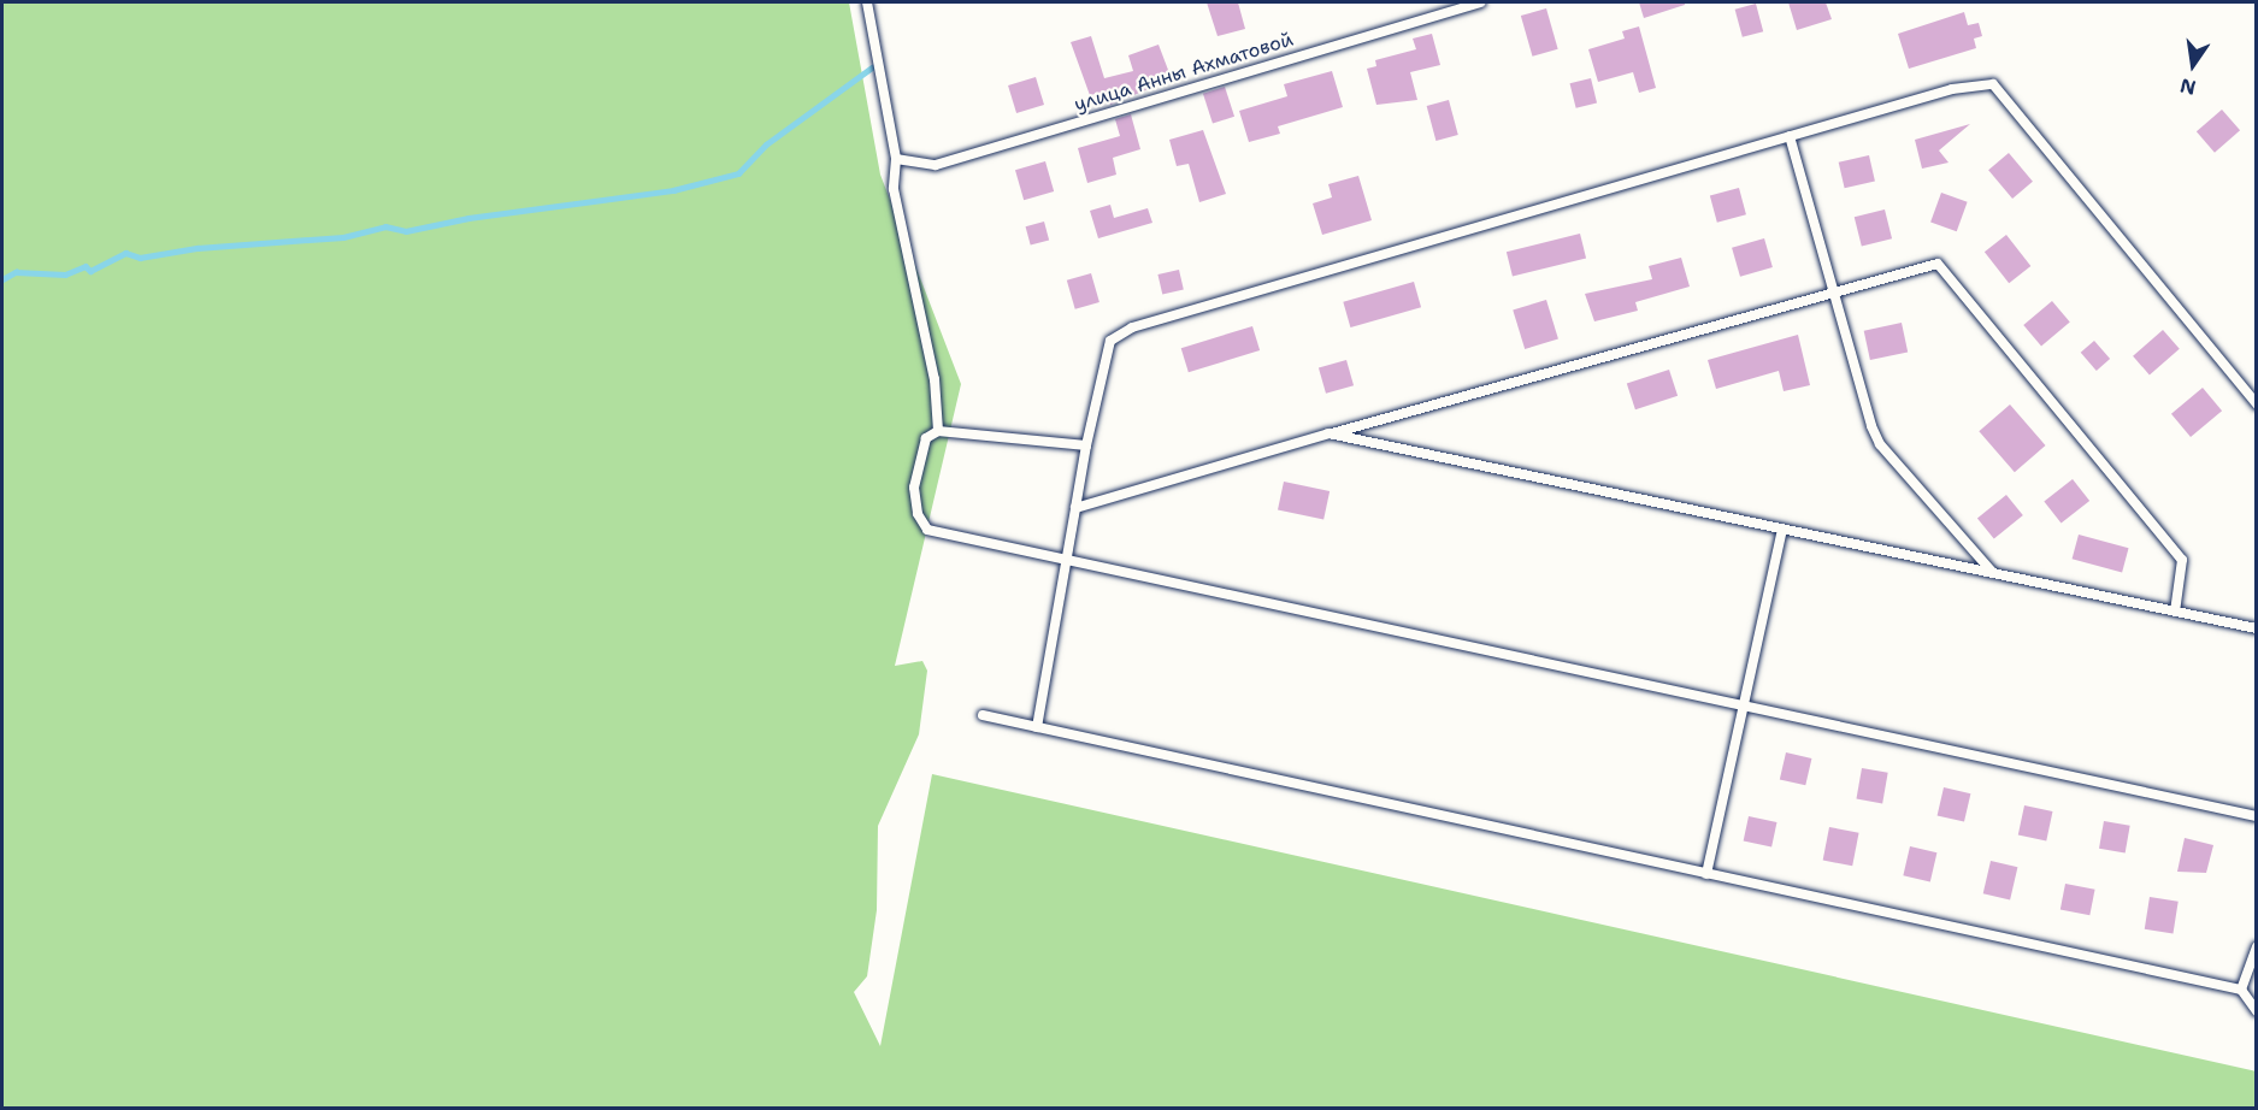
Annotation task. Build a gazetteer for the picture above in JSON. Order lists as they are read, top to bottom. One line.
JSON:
{"streets":{"lane":["улица Анны Ахматовой"]},"north":"bottom"}
